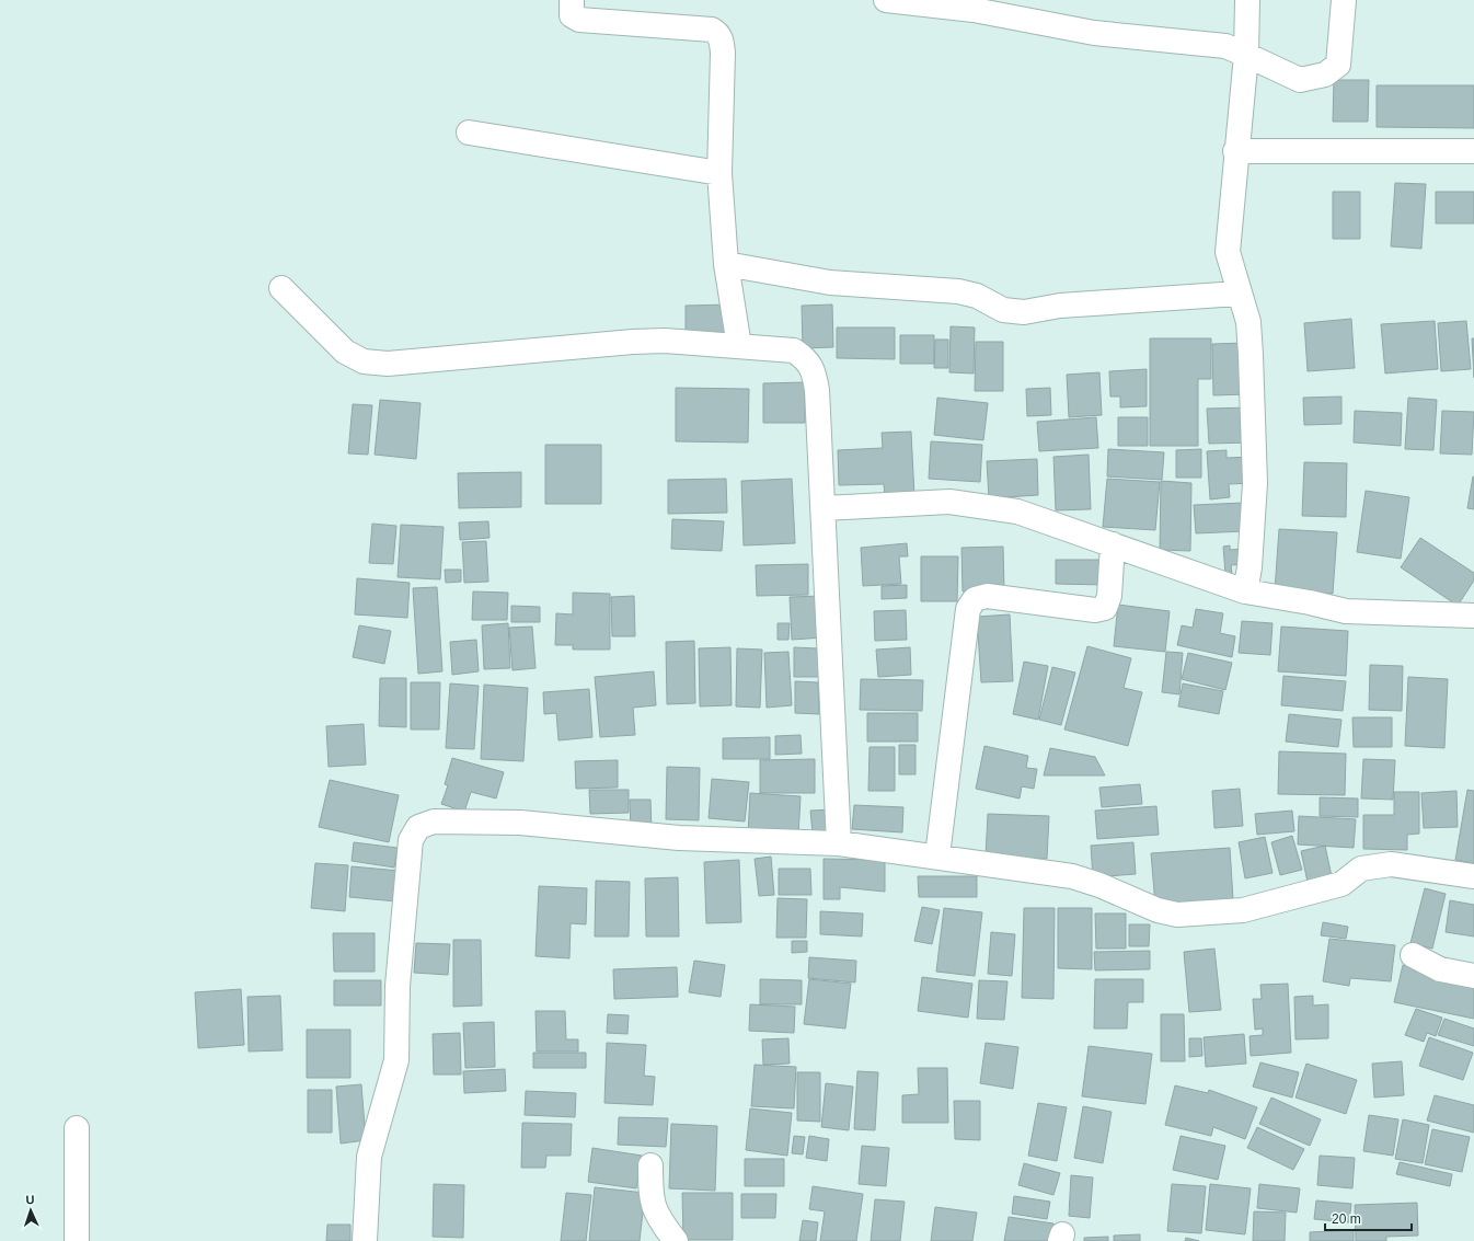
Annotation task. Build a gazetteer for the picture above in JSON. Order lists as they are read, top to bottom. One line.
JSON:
{"scale_bar":"20 m","north":"top"}
